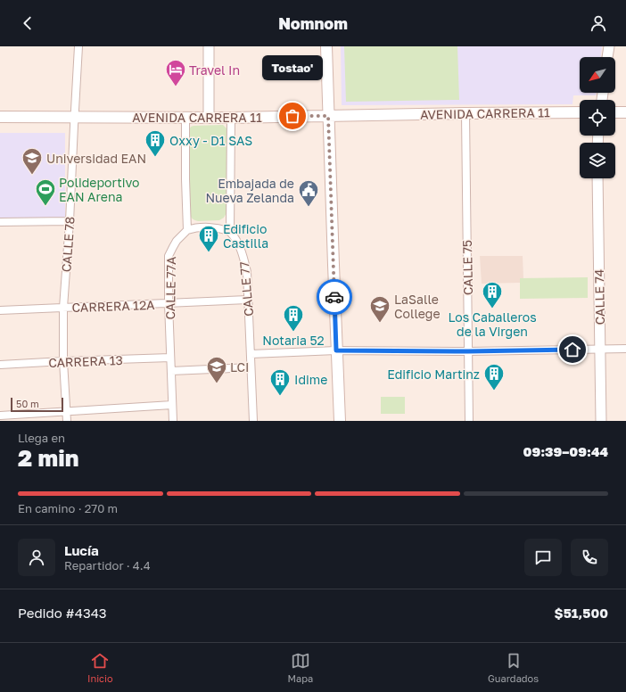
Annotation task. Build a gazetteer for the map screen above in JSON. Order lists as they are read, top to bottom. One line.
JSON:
{"streets":{"main road":["AVENIDA CARRERA 11"],"street":["CALLE 78","CALLE 75","CALLE 77A","CALLE 77","CALLE 74","CARRERA 12A","CARRERA 13"]},"crossings":[["AVENIDA CARRERA 11","CALLE 78"],["AVENIDA CARRERA 11","CALLE 75"],["CALLE 78","CARRERA 12A"],["CALLE 78","CARRERA 13"],["CALLE 77A","CALLE 77"],["CALLE 77A","CARRERA 12A"],["CALLE 77A","CARRERA 13"],["CALLE 77","CARRERA 12A"]],"places":{"hotel":["Travel In"],"other":["Tostao'"],"building":["Oxxy - D1 SAS","Edificio Castilla","Los Caballeros de la Virgen","Notaria 52","Edificio Martinz","Idime"],"school or university":["Universidad EAN","LaSalle College","LCI"],"sports":["Polideportivo EAN Arena"],"public building":["Embajada de Nueva Zelanda"]},"scale_bar":"50 m","north":"bottom left","page":{"header":"Nomnom","bubble":"Tostao'","scale":"50 m","heading":["2 min","Llega en","09:39–09:44"],"panel":["Lucía","Repartidor · 4.4","Pedido #4343","$51,500"],"bar":"En camino · 270 m","tabs":["Inicio","Mapa","Guardados"]}}
